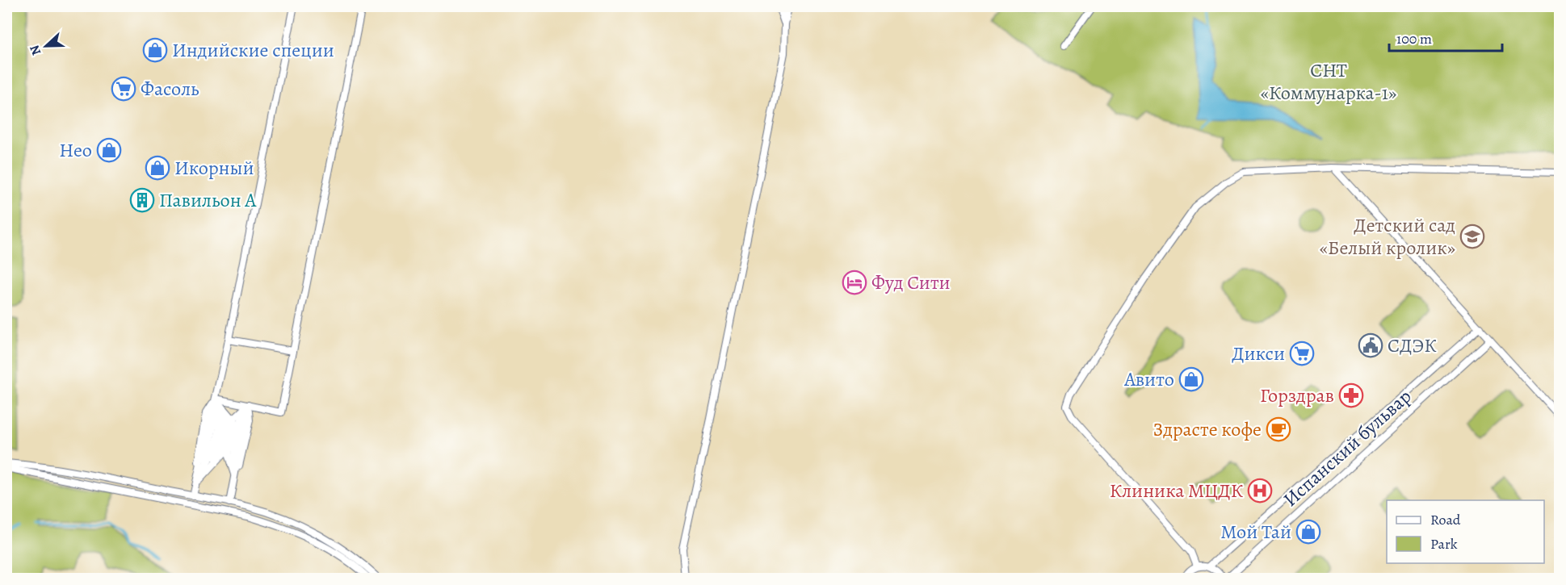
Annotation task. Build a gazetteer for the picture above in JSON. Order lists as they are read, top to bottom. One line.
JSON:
{"streets":{"street":["Испанский бульвар"]},"parks":["СНТ «Коммунарка-1»"],"places":{"shop":["Индийские специи","Нео","Икорный","Авито","Мой Тай"],"supermarket":["Фасоль","Дикси"],"building":["Павильон А"],"school or university":["Детский сад «Белый кролик»"],"hotel":["Фуд Сити"],"public building":["СДЭК"],"pharmacy":["Горздрав"],"cafe":["Здрасте кофе"],"hospital":["Клиника МЦДК"]},"legend":["Road","Park"],"scale_bar":"100 m","north":"left"}
